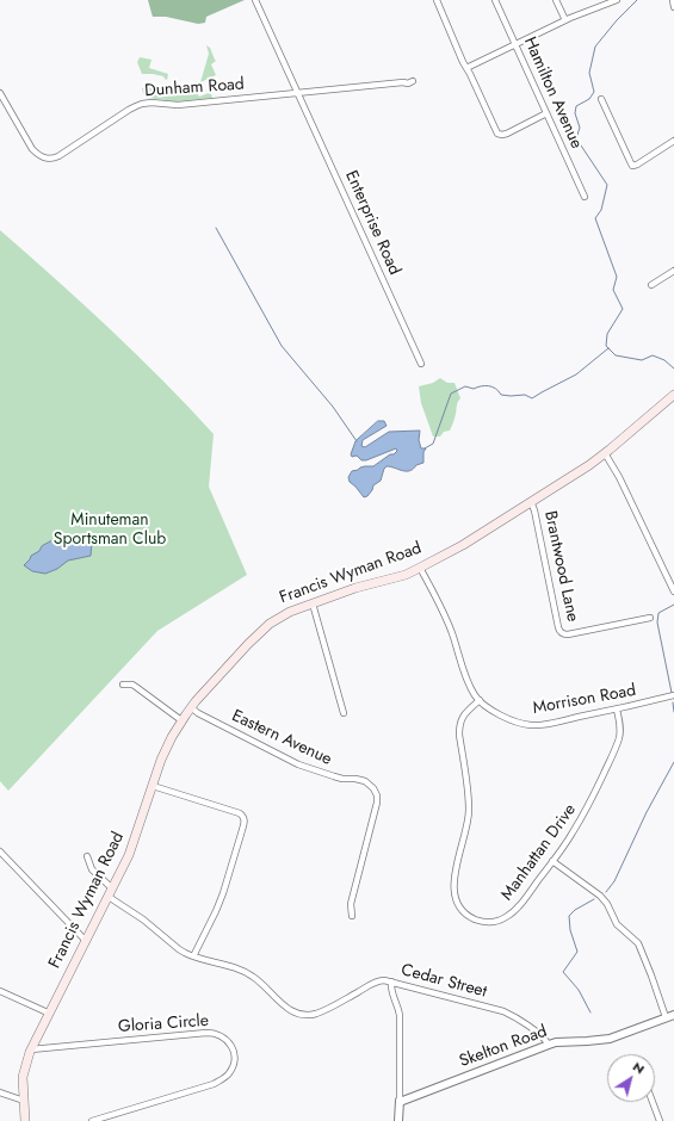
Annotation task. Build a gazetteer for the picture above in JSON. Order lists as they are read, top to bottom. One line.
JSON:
{"streets":{"main road":["Francis Wyman Road"],"street":["Dunham Road","Hamilton Avenue","Enterprise Road","Brantwood Lane","Morrison Road","Eastern Avenue","Manhattan Drive","Cedar Street","Gloria Circle","Skelton Road"]},"crossings":[["Dunham Road","Enterprise Road"],["Brantwood Lane","Francis Wyman Road"],["Francis Wyman Road","Morrison Road"],["Francis Wyman Road","Eastern Avenue"],["Francis Wyman Road","Cedar Street"],["Francis Wyman Road","Gloria Circle"],["Morrison Road","Manhattan Drive"],["Cedar Street","Skelton Road"]],"parks":["Minuteman Sportsman Club"],"north":"top right"}
